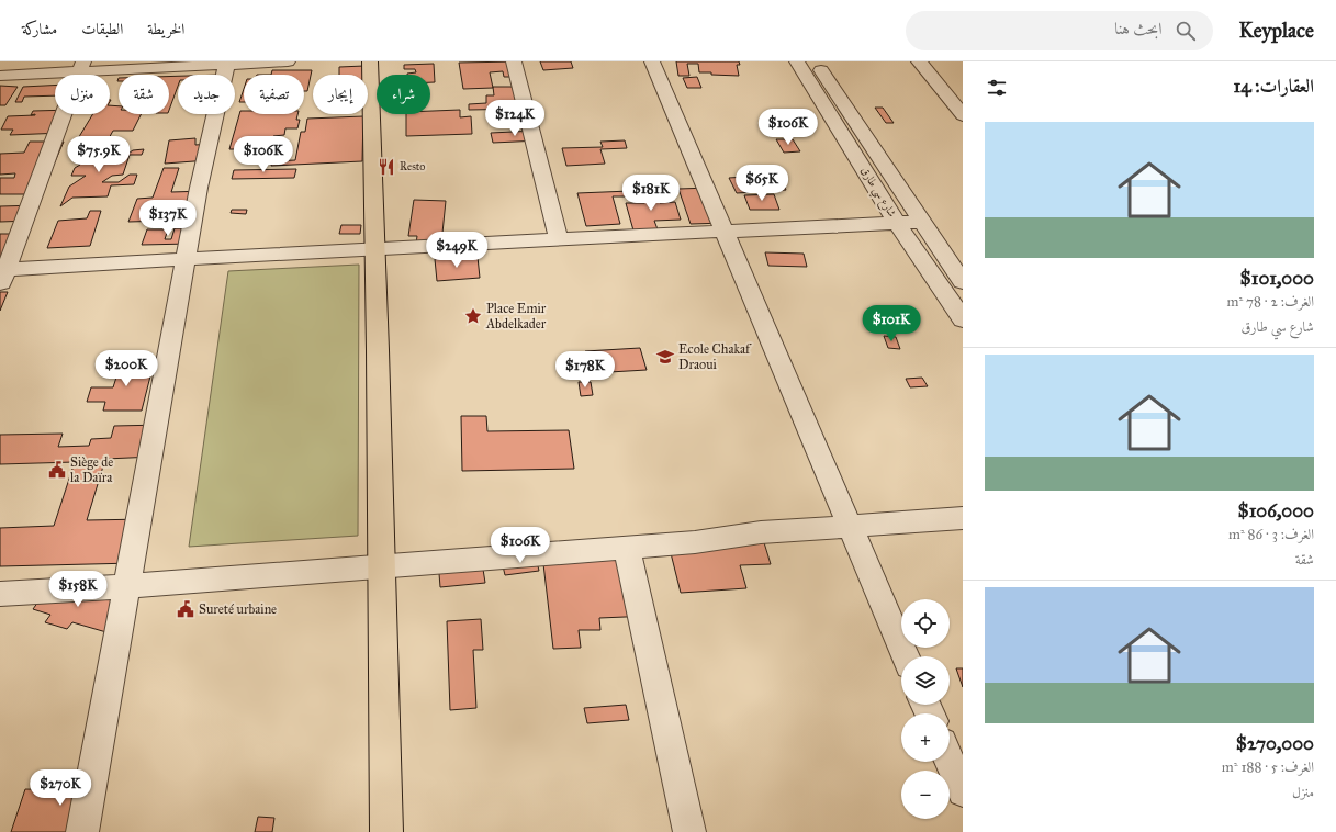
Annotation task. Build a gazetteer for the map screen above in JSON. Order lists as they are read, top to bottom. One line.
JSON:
{"streets":{"street":["شارع سي طارق"]},"places":{"restaurant":["Resto"],"place":["Place Emir Abdelkader"],"school or university":["Ecole Chakaf Draoui"],"public building":["Siège de la Daïra","Sureté urbaine"]},"page":{"header":"Keyplace","search":"ابحث هنا","nav":["الخريطة","الطبقات","مشاركة"],"heading":"العقارات: 14","chip":["شراء","إيجار","تصفية","جديد","شقة","منزل"],"price":["$124K","$106K","$75.9K","$106K","$65K","$181K","$137K","$249K","$101K","$200K","$178K","$106K","$158K","$270K"],"list":[{"name":"$101,000","note":"الغرف: 2 · 78 m² · شارع سي طارق"},{"name":"$106,000","note":"الغرف: 3 · 86 m² · شقة"},{"name":"$270,000","note":"الغرف: 5 · 188 m² · منزل"}],"map_buttons":["+","−"]}}
